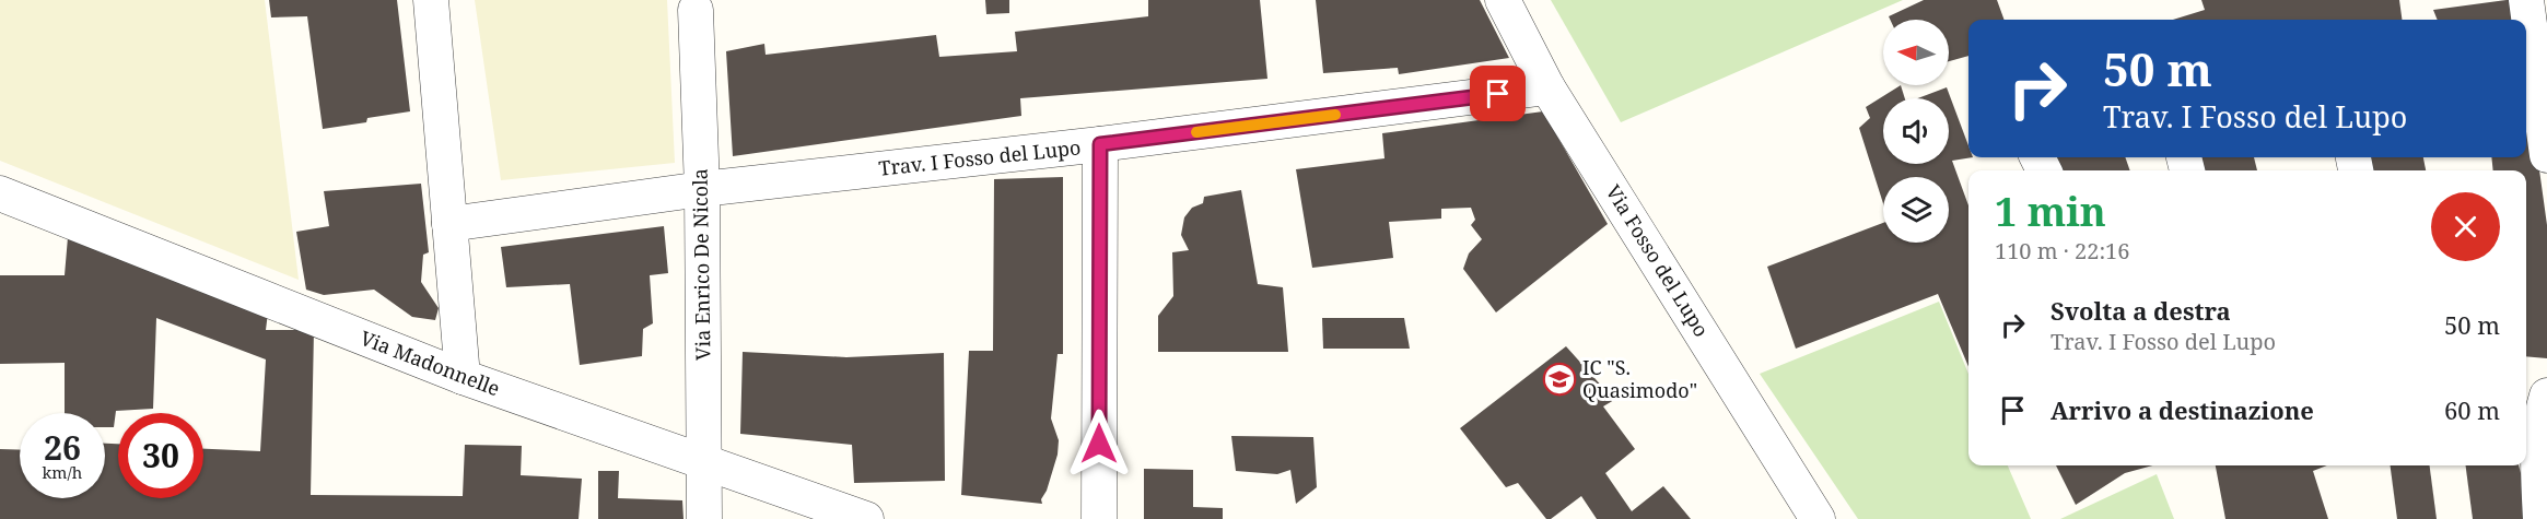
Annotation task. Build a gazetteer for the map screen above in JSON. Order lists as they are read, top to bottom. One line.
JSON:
{"streets":{"street":["Trav. I Fosso del Lupo","Via Fosso del Lupo","Via Enrico De Nicola","Via Madonnelle"]},"crossings":[["Trav. I Fosso del Lupo","Via Fosso del Lupo"],["Trav. I Fosso del Lupo","Via Enrico De Nicola"],["Via Enrico De Nicola","Via Madonnelle"]],"places":{"school or university":["IC \"S. Quasimodo\""]},"north":"left","page":{"turn":["50 m","Trav. I Fosso del Lupo"],"heading":["1 min","110 m · 22:16"],"list":[{"name":"Svolta a destra","note":"Trav. I Fosso del Lupo","value":"50 m"},{"name":"Arrivo a destinazione","value":"60 m"}],"speed":"26 km/h","limit":"30"}}
